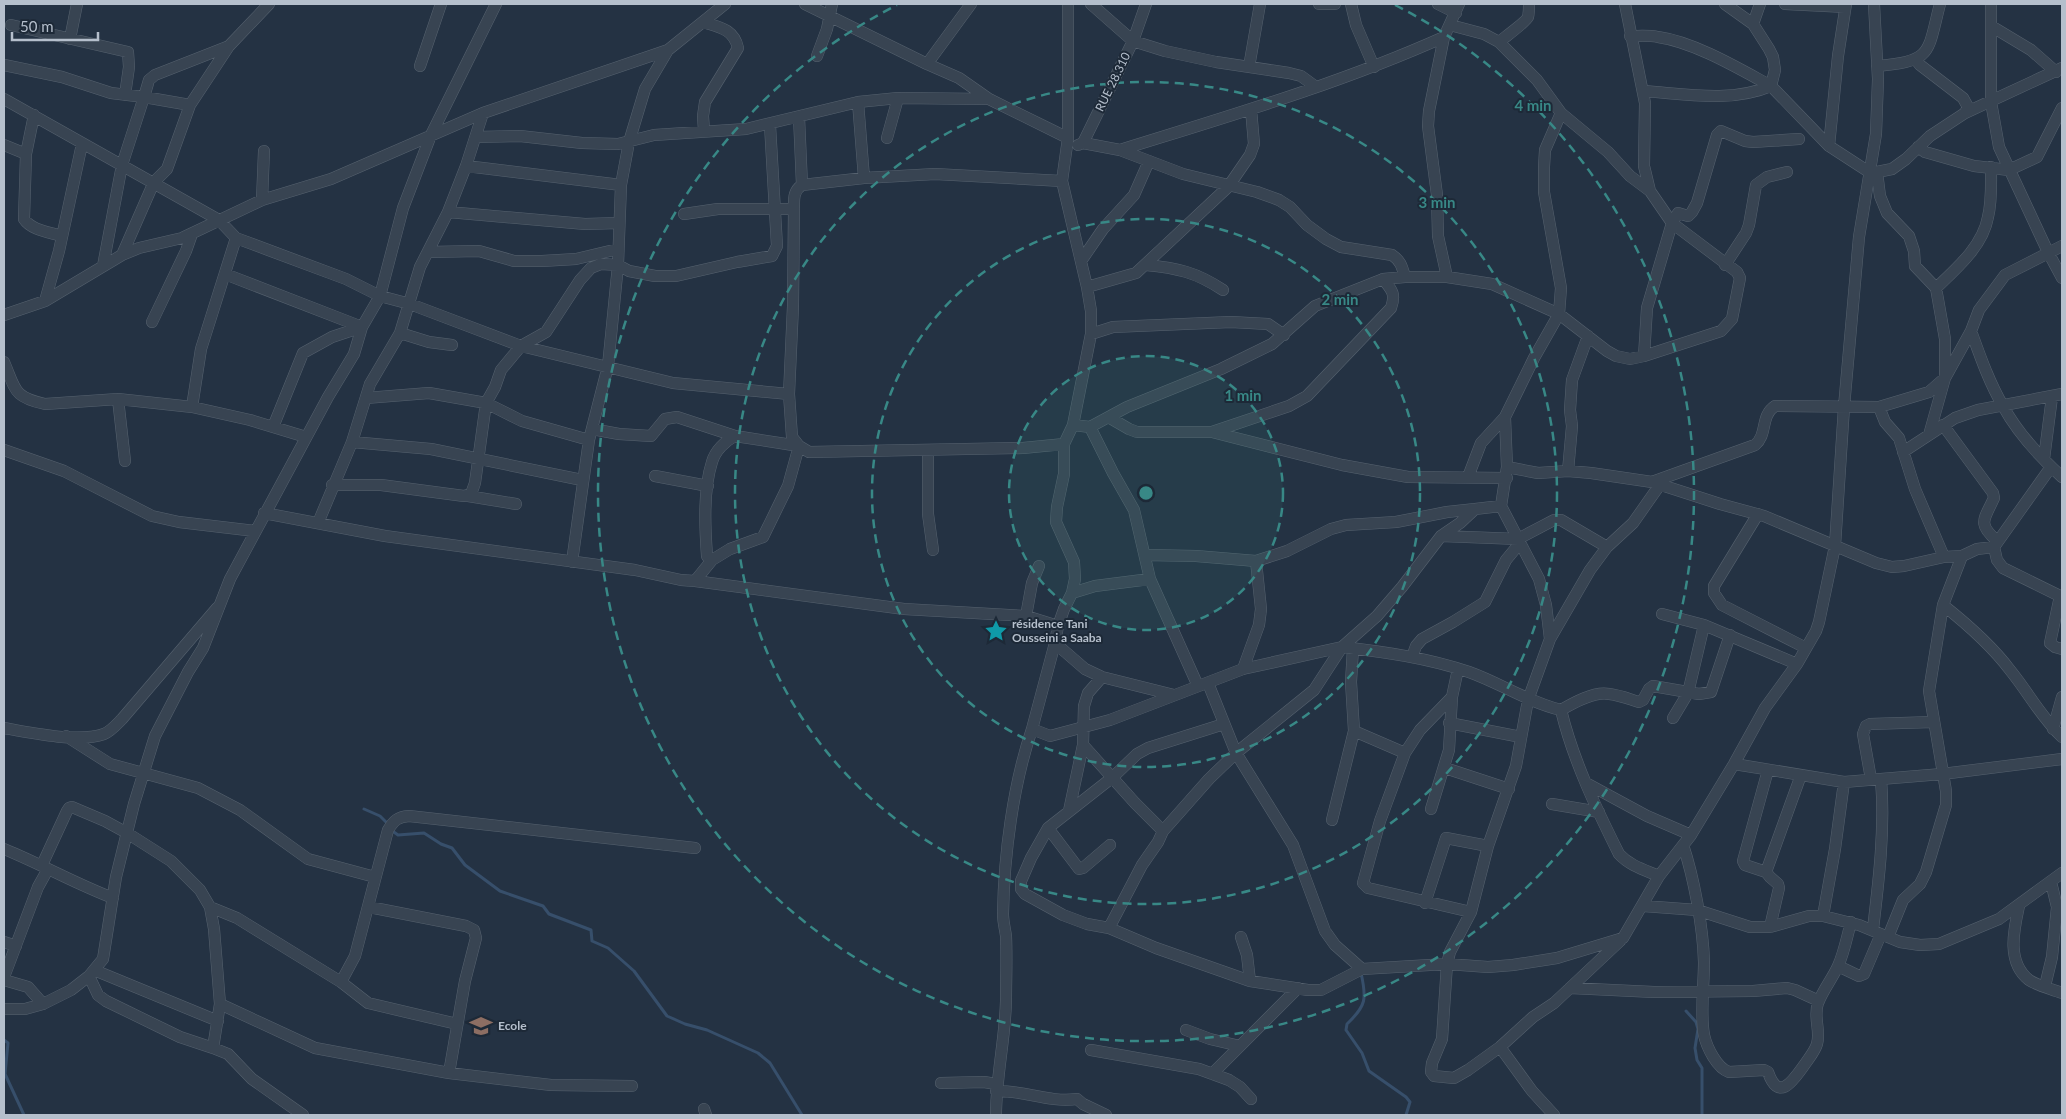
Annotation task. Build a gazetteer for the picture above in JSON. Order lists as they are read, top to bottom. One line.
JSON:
{"streets":{"street":["RUE 28.310"]},"places":{"place":["résidence Tani Ousseini a Saaba"],"school or university":["Ecole"]},"scale_bar":"50 m","rings":["4 min","3 min","2 min","1 min"]}
